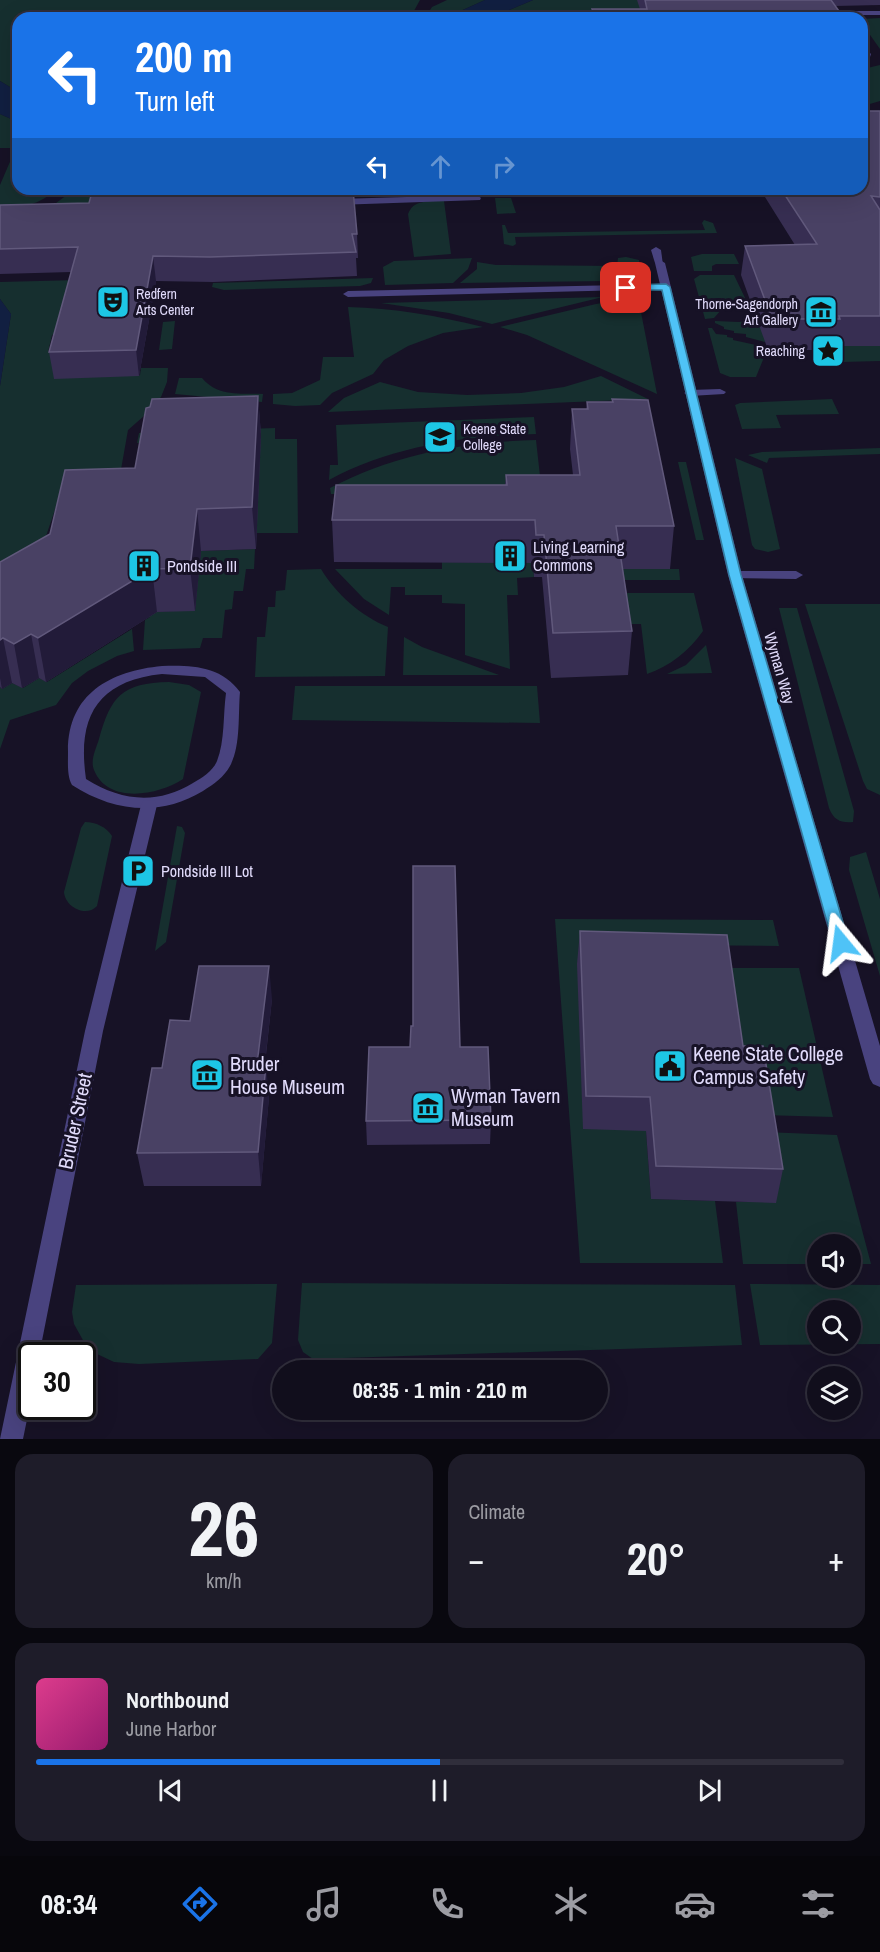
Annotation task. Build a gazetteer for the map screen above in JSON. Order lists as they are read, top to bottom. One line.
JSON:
{"streets":{"street":["Wyman Way","Bruder Street"]},"places":{"theatre":["Redfern Arts Center"],"museum":["Thorne-Sagendorph Art Gallery","Bruder House Museum","Wyman Tavern Museum"],"place":["Reaching"],"school or university":["Keene State College"],"building":["Living Learning Commons","Pondside III"],"parking":["Pondside III Lot"],"public building":["Keene State College Campus Safety"]},"page":{"turn":["200 m","Turn left"],"limit":"30","trip":"08:35 · 1 min · 210 m","tile":[["26","km/h"],"Climate"],"heat":["−","20°","+"],"song":["Northbound","June Harbor"],"tabs":"08:34"}}
